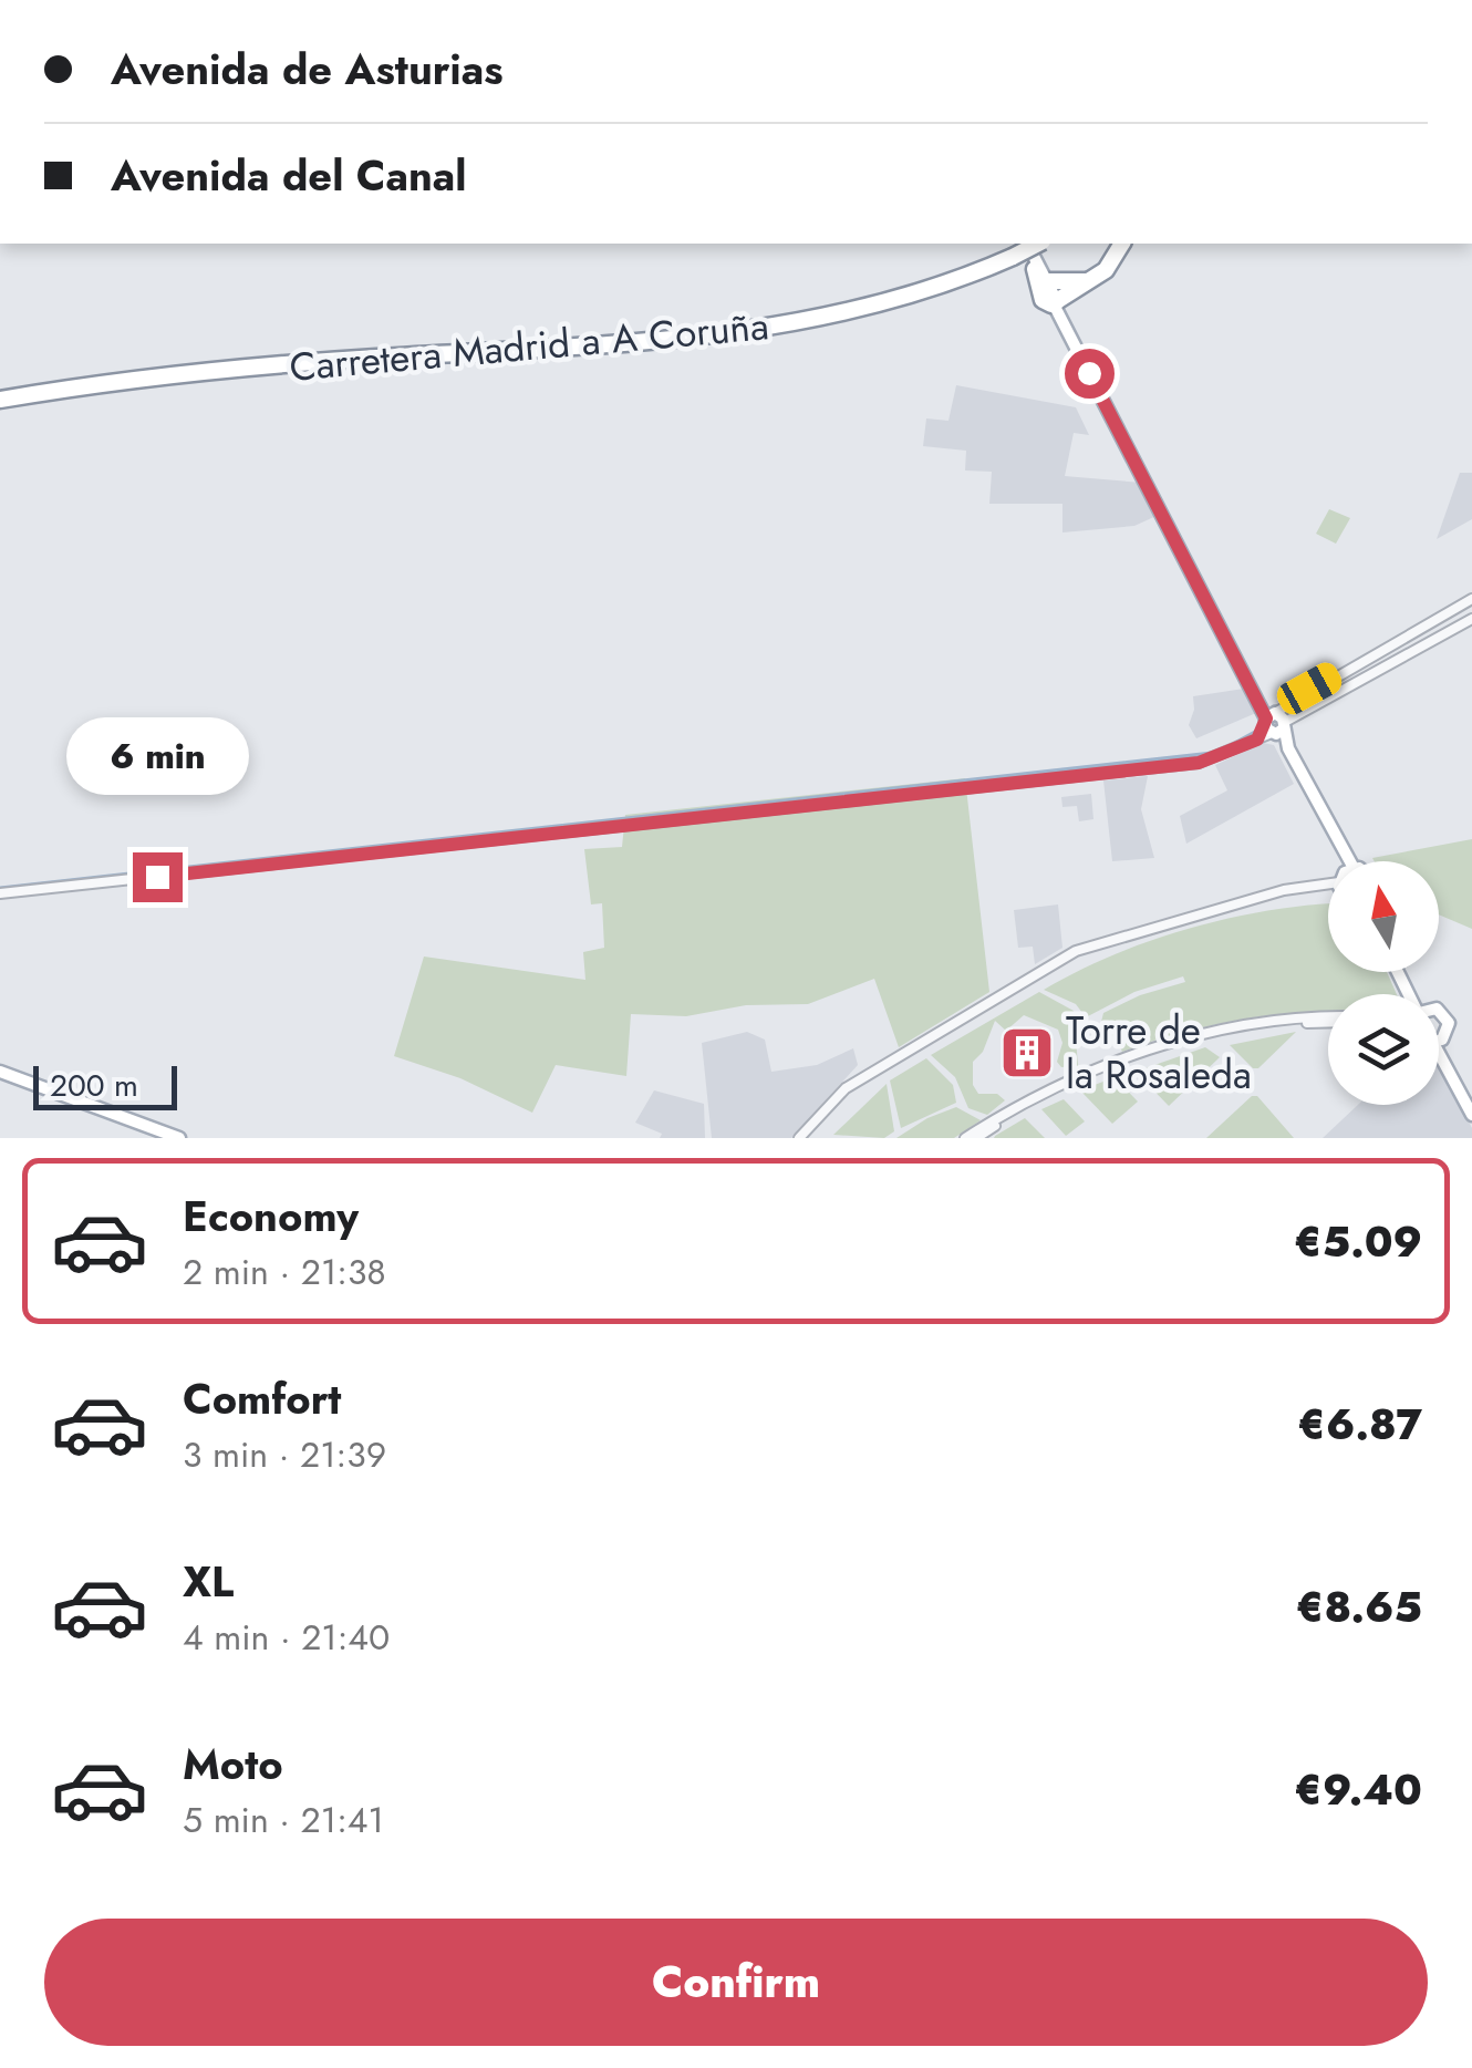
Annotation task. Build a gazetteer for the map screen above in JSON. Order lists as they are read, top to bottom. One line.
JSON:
{"streets":{"highway":["Carretera Madrid a A Coruña"]},"places":{"building":["Torre de la Rosaleda"]},"scale_bar":"200 m","north":"top","page":{"banner":["Avenida de Asturias","Avenida del Canal"],"bubble":"6 min","scale":"200 m","list":[{"name":"Economy","note":"2 min · 21:38","value":"€5.09"},{"name":"Comfort","note":"3 min · 21:39","value":"€6.87"},{"name":"XL","note":"4 min · 21:40","value":"€8.65"},{"name":"Moto","note":"5 min · 21:41","value":"€9.40"}],"buttons":"Confirm"}}
